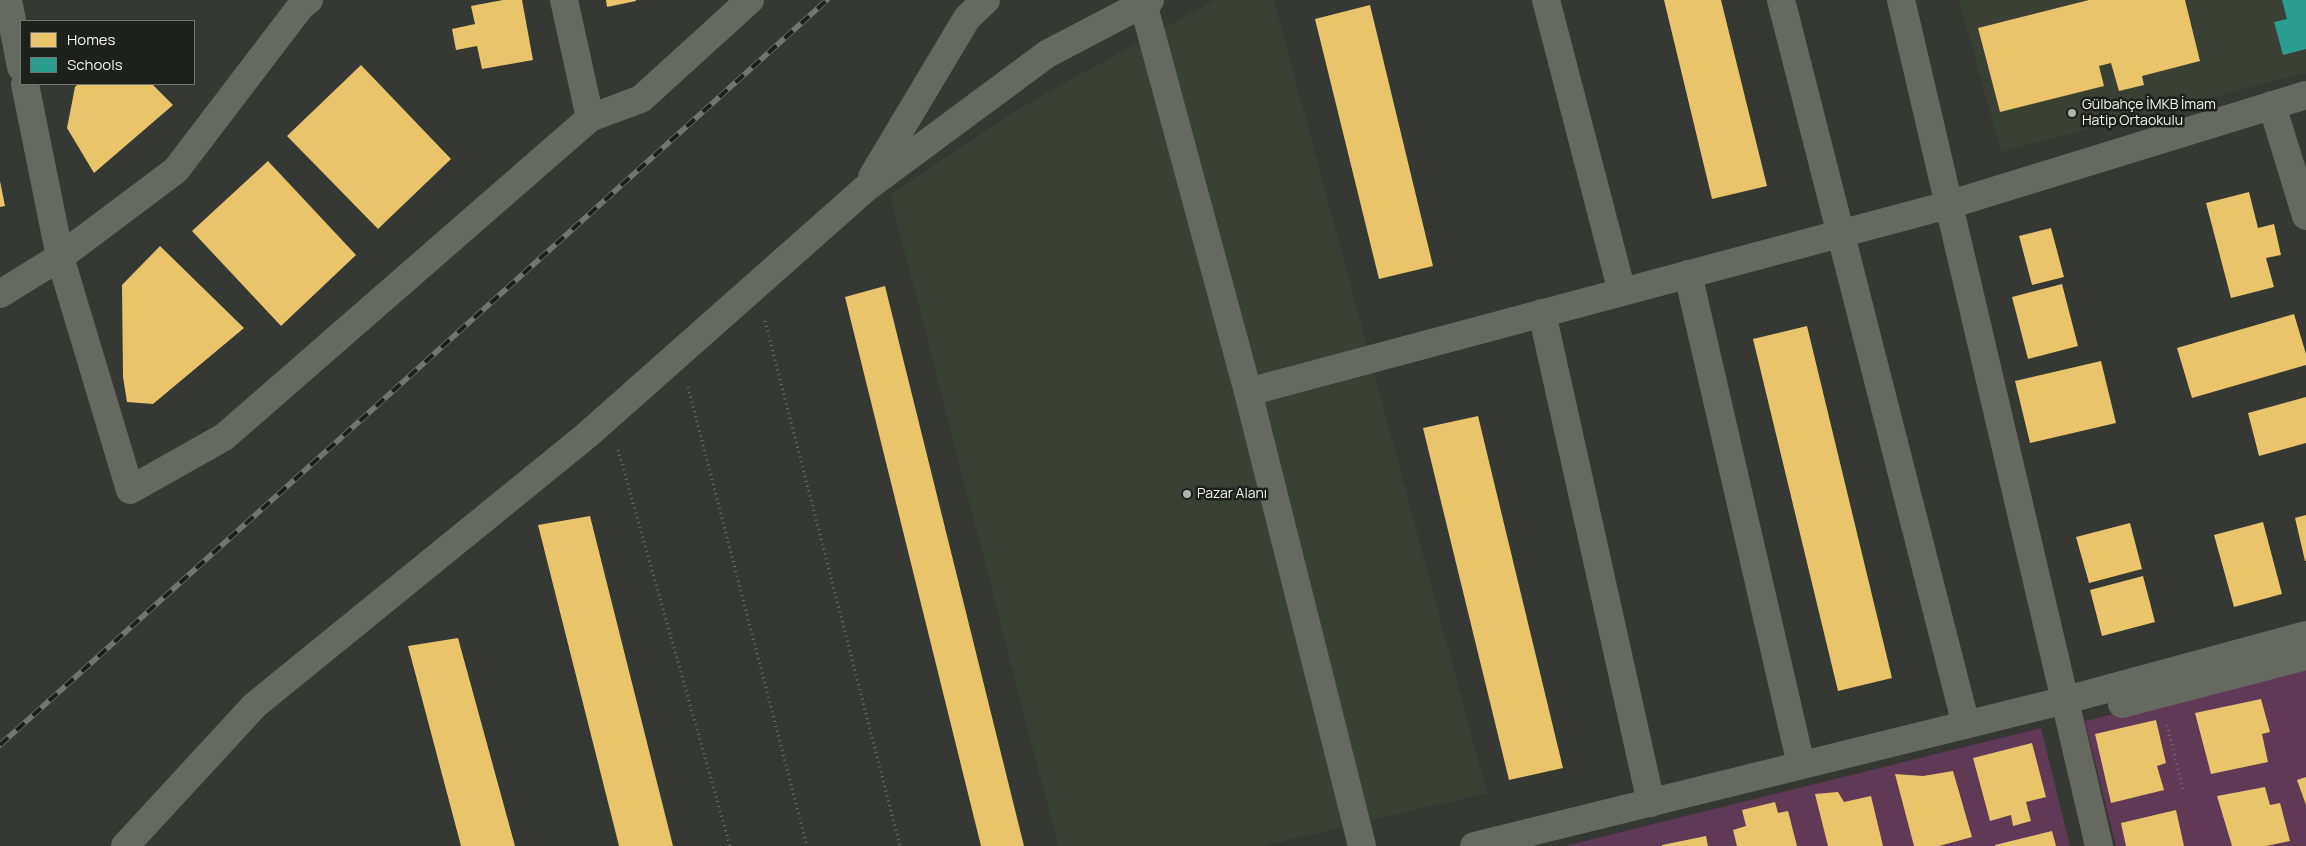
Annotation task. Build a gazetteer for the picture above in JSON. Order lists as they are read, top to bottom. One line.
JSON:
{"places":["Gülbahçe İMKB İmam Hatip Ortaokulu","Pazar Alanı"],"legend":["Homes","Schools"]}
